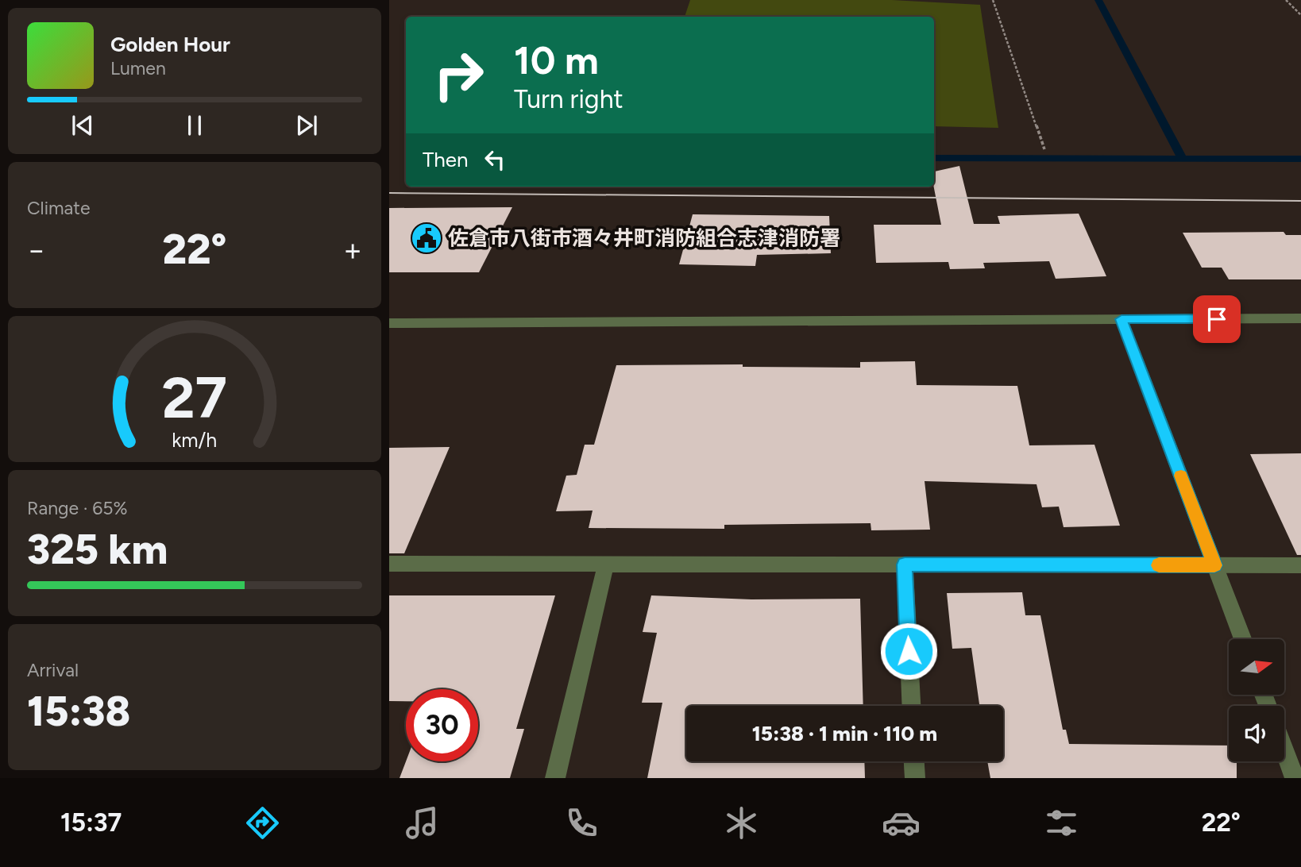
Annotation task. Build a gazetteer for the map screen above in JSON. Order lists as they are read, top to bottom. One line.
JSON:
{"places":{"public building":["佐倉市八街市酒々井町消防組合志津消防署"]},"north":"right","page":{"turn":["10 m","Turn right"],"song":["Golden Hour","Lumen"],"then":"Then","tile":["Climate",["Range · 65%","325 km"],["Arrival","15:38"]],"heat":["−","22°","+"],"limit":"30","trip":"15:38 · 1 min · 110 m","tabs":["15:37","22°"],"gauge":["27","km/h"]}}
